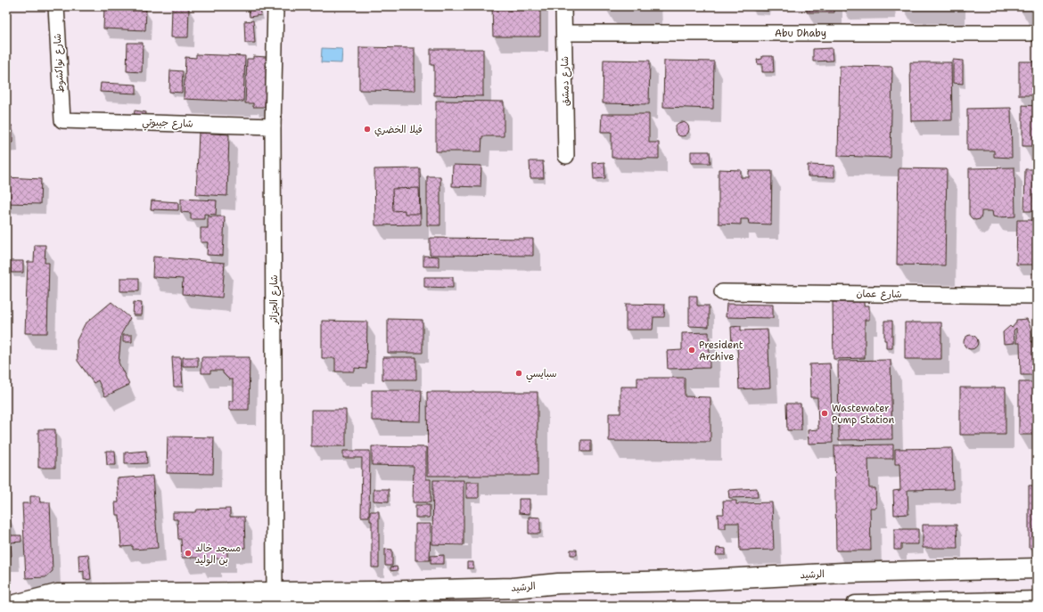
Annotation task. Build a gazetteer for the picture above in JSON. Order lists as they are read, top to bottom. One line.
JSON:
{"streets":{"main road":["الرشيد"],"street":["Abu Dhaby","شارع نواكشوط","شارع دمشق","شارع جيبوتي","شارع عمان","شارع الجزائر"]},"crossings":[["Abu Dhaby","شارع دمشق"],["شارع نواكشوط","شارع جيبوتي"],["شارع جيبوتي","شارع الجزائر"],["شارع الجزائر","الرشيد"]],"places":["فيلا الخضري","President Archive","سبايسي","Wastewater Pump Station","مسجد خالد بن الوليد"]}
